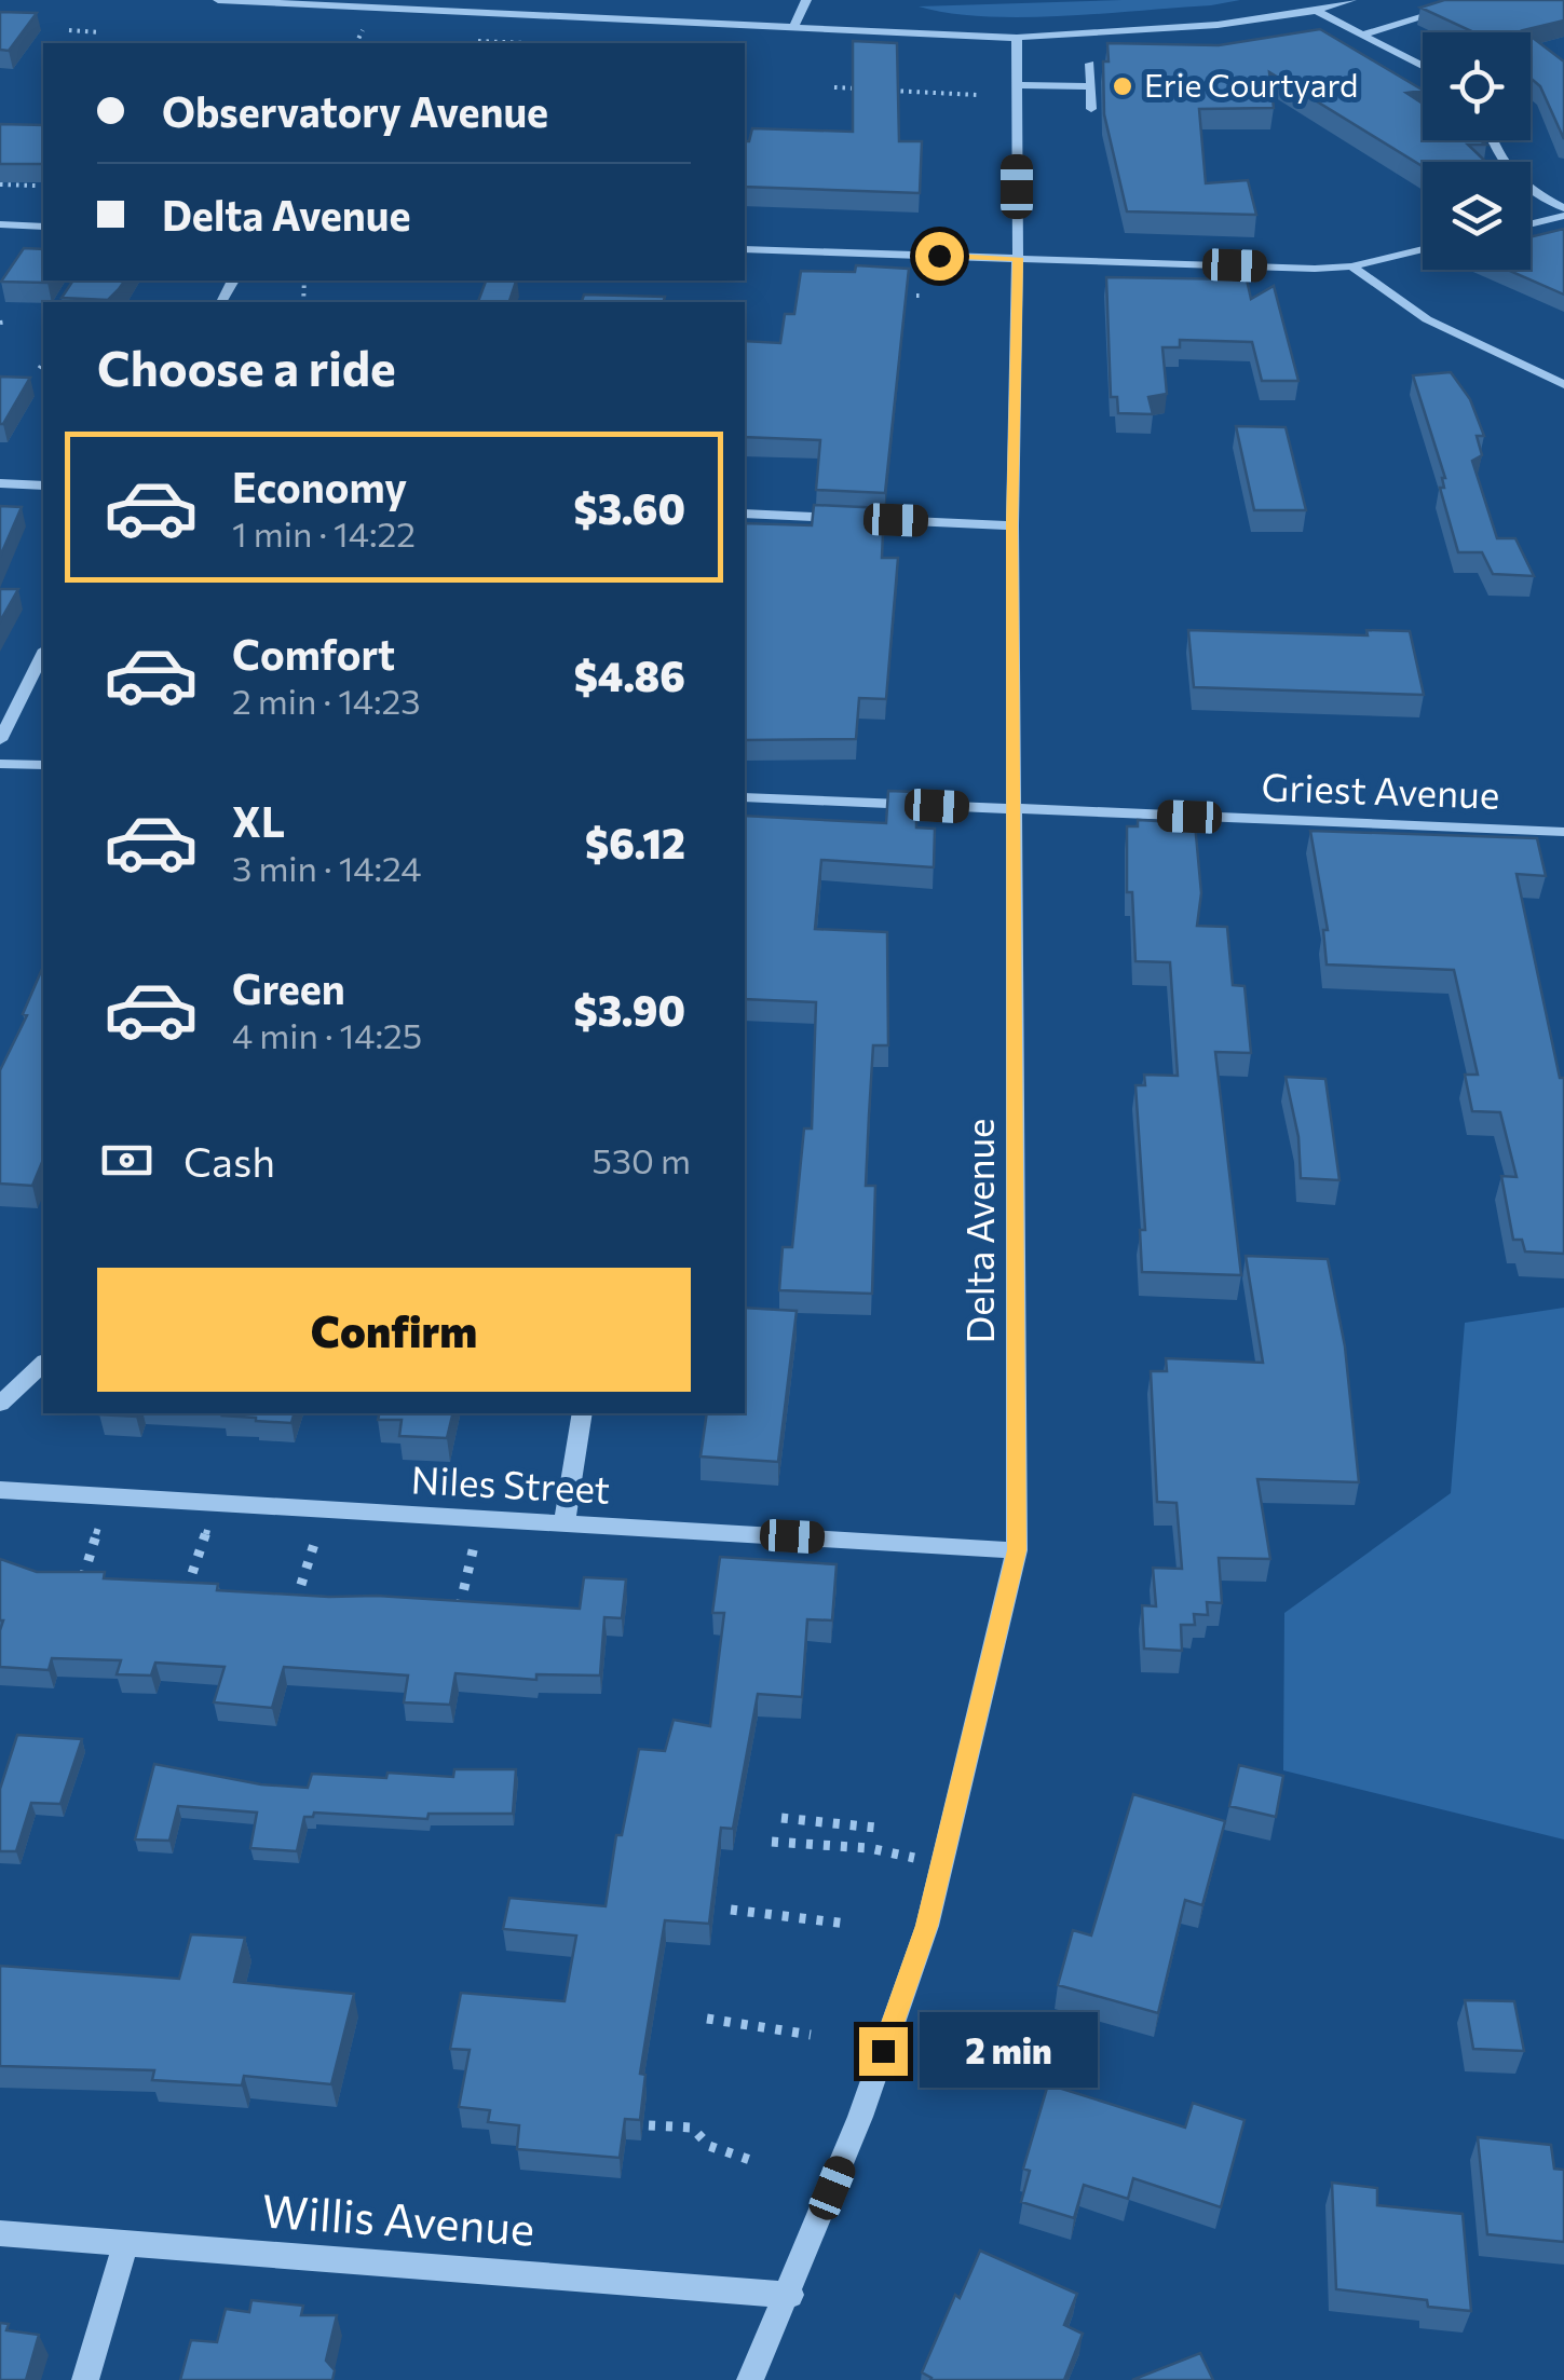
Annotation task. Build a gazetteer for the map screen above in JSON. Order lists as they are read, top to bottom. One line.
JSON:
{"streets":{"street":["Griest Avenue","Delta Avenue","Niles Street","Willis Avenue"]},"crossings":[["Griest Avenue","Delta Avenue"],["Delta Avenue","Niles Street"],["Delta Avenue","Willis Avenue"]],"places":["Erie Courtyard"],"page":{"banner":["Observatory Avenue","Delta Avenue"],"heading":"Choose a ride","list":[{"name":"Economy","note":"1 min · 14:22","value":"$3.60"},{"name":"Comfort","note":"2 min · 14:23","value":"$4.86"},{"name":"XL","note":"3 min · 14:24","value":"$6.12"},{"name":"Green","note":"4 min · 14:25","value":"$3.90"}],"pay":["Cash","530 m"],"buttons":"Confirm","bubble":"2 min"}}
